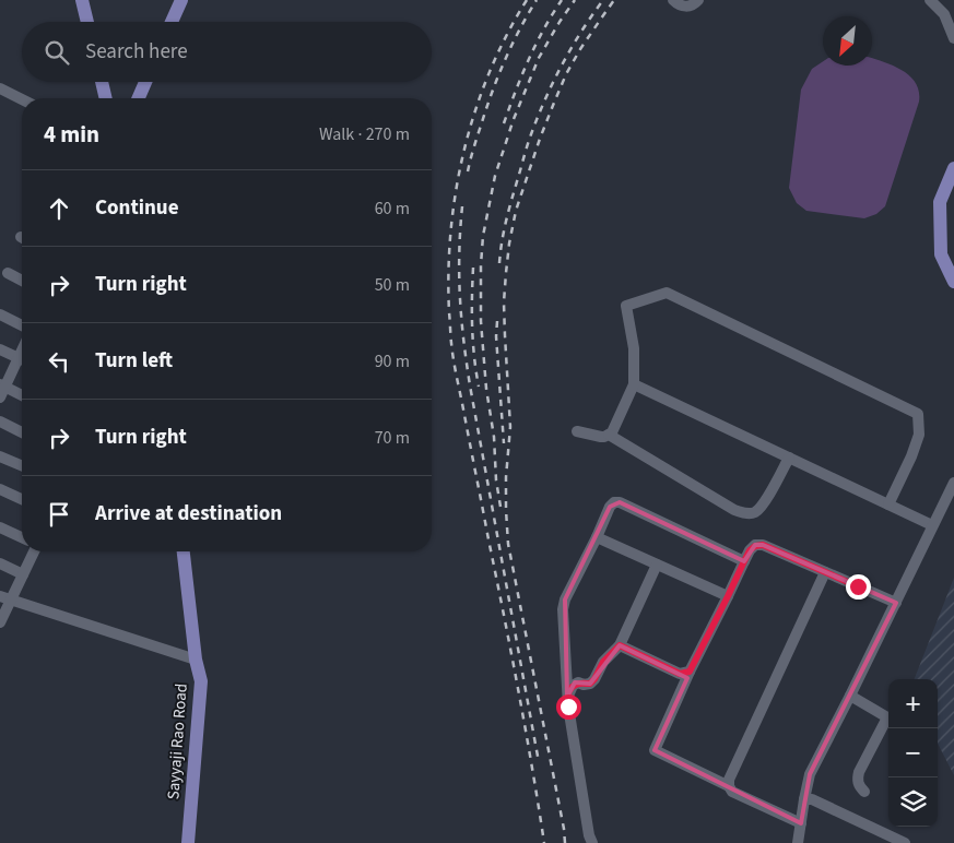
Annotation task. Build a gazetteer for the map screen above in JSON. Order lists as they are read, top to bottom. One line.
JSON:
{"streets":{"main road":["Sayyaji Rao Road"]},"north":"bottom left","page":{"search":"Search here","heading":["4 min","Walk · 270 m"],"list":[["Continue","60 m"],["Turn right","50 m"],["Turn left","90 m"],["Turn right","70 m"],"Arrive at destination"],"map_buttons":["+","−"]}}
